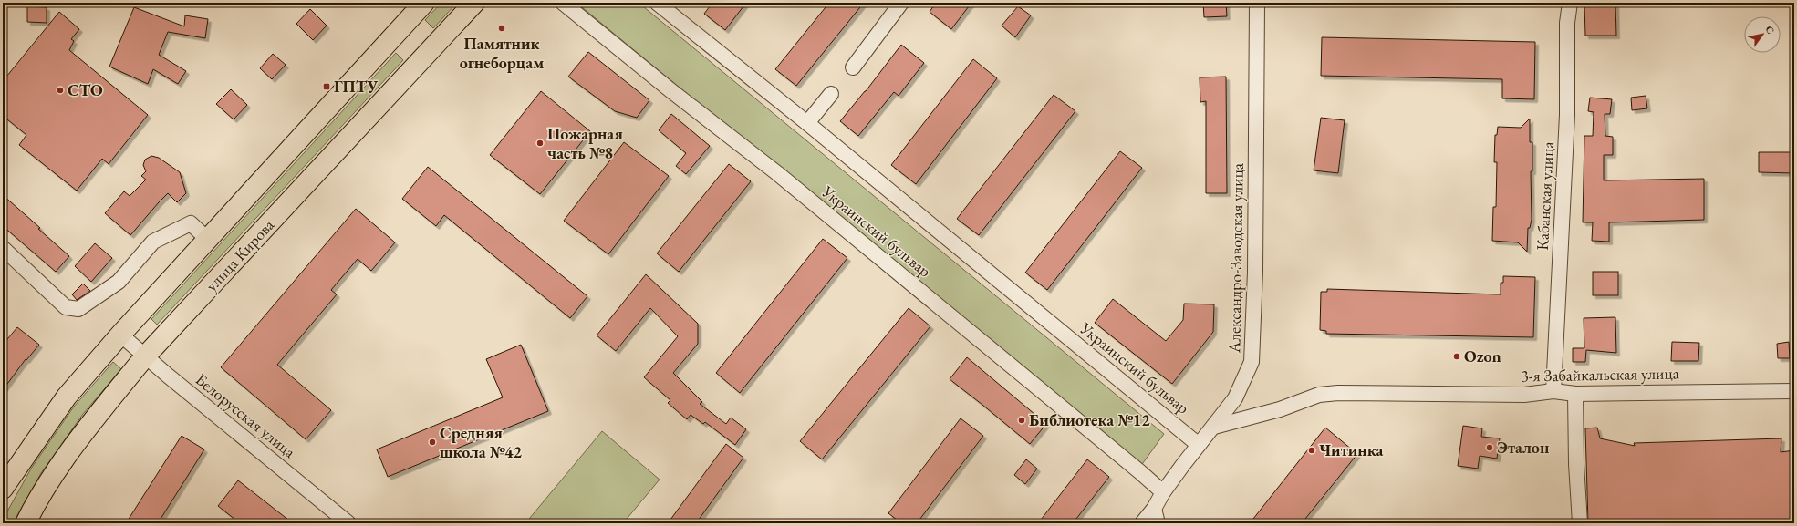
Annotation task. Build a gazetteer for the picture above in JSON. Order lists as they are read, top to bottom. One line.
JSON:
{"streets":{"main road":["улица Кирова"],"street":["Кабанская улица","Украинский бульвар","Александро-Заводская улица","3-я Забайкальская улица","Белорусская улица"]},"crossings":[["Кабанская улица","3-я Забайкальская улица"],["Украинский бульвар","Александро-Заводская улица"],["улица Кирова","Белорусская улица"],["Александро-Заводская улица","3-я Забайкальская улица"]],"places":{"other":["Памятник огнеборцам","СТО","Пожарная часть №8","Ozon","Библиотека №12","Средняя школа №42","Эталон","Читинка"],"transit":["ГПТУ"]},"north":"top right"}
